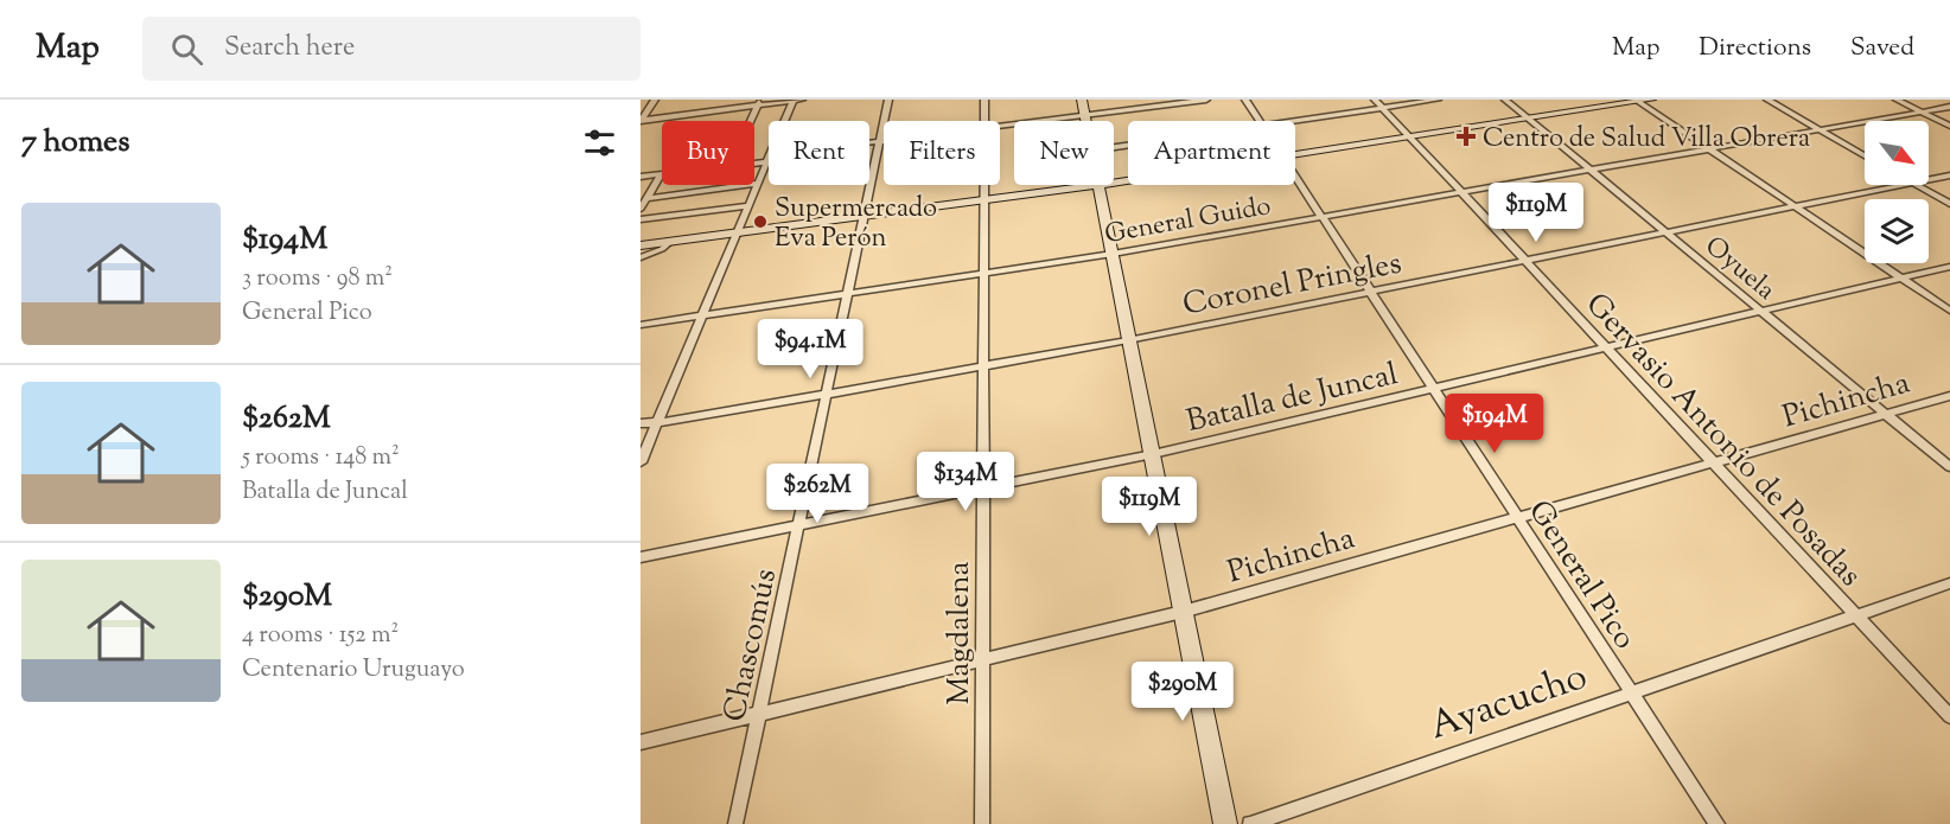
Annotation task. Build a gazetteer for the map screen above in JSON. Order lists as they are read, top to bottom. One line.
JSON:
{"streets":{"street":["General Guido","Oyuela","Coronel Pringles","Batalla de Juncal","Pichincha","Gervasio Antonio de Posadas","General Pico","Magdalena","Chascomús","Ayacucho"]},"crossings":[["General Guido","Oyuela"],["General Guido","Gervasio Antonio de Posadas"],["General Guido","General Pico"],["General Guido","Magdalena"],["General Guido","Chascomús"],["Oyuela","Coronel Pringles"],["Oyuela","Batalla de Juncal"],["Oyuela","Pichincha"],["Coronel Pringles","Gervasio Antonio de Posadas"],["Coronel Pringles","General Pico"],["Coronel Pringles","Magdalena"],["Coronel Pringles","Chascomús"],["Batalla de Juncal","Gervasio Antonio de Posadas"],["Batalla de Juncal","General Pico"],["Batalla de Juncal","Magdalena"],["Batalla de Juncal","Chascomús"],["Pichincha","Gervasio Antonio de Posadas"],["Pichincha","General Pico"],["Pichincha","Magdalena"],["Pichincha","Chascomús"],["Gervasio Antonio de Posadas","Ayacucho"],["General Pico","Ayacucho"]],"places":{"health":["Centro de Salud Villa Obrera"],"other":["Supermercado Eva Perón"]},"north":"bottom right","page":{"header":"Map","search":"Search here","nav":["Map","Directions","Saved"],"heading":"7 homes","chip":["Buy","Rent","Filters","New","Apartment"],"price":["$119M","$94.1M","$194M","$134M","$262M","$119M","$290M"],"list":[{"name":"$194M","note":"3 rooms · 98 m² · General Pico"},{"name":"$262M","note":"5 rooms · 148 m² · Batalla de Juncal"},{"name":"$290M","note":"4 rooms · 152 m² · Centenario Uruguayo"}]}}
